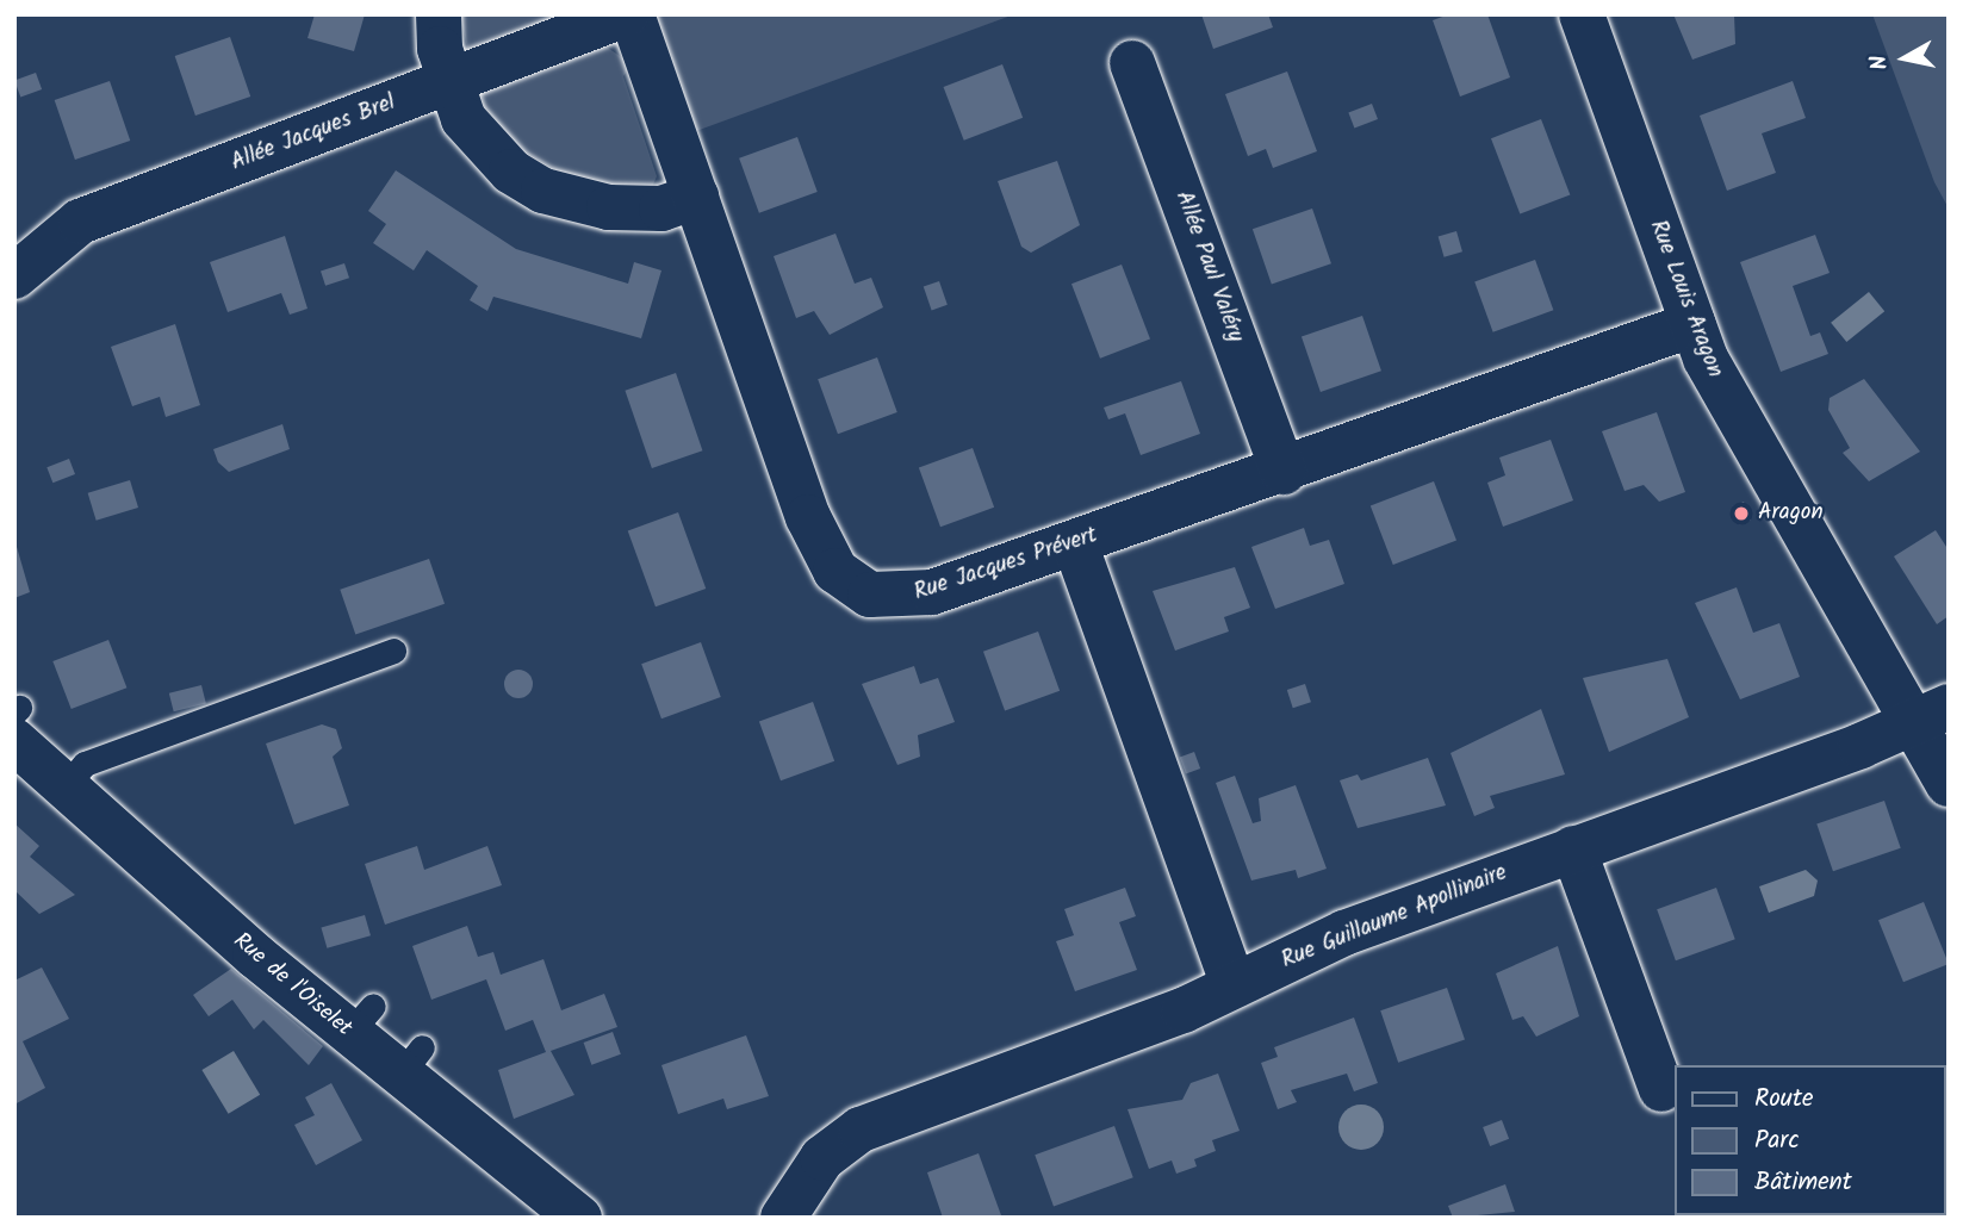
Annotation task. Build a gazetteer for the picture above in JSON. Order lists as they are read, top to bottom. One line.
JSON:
{"streets":{"street":["Allée Jacques Brel","Allée Paul Valéry","Rue Louis Aragon","Rue Jacques Prévert","Rue Guillaume Apollinaire","Rue de l'Oiselet"]},"crossings":[["Allée Jacques Brel","Rue Jacques Prévert"],["Allée Paul Valéry","Rue Jacques Prévert"],["Rue Louis Aragon","Rue Jacques Prévert"],["Rue Louis Aragon","Rue Guillaume Apollinaire"]],"places":["Aragon"],"legend":["Route","Parc","Bâtiment"],"north":"left"}
